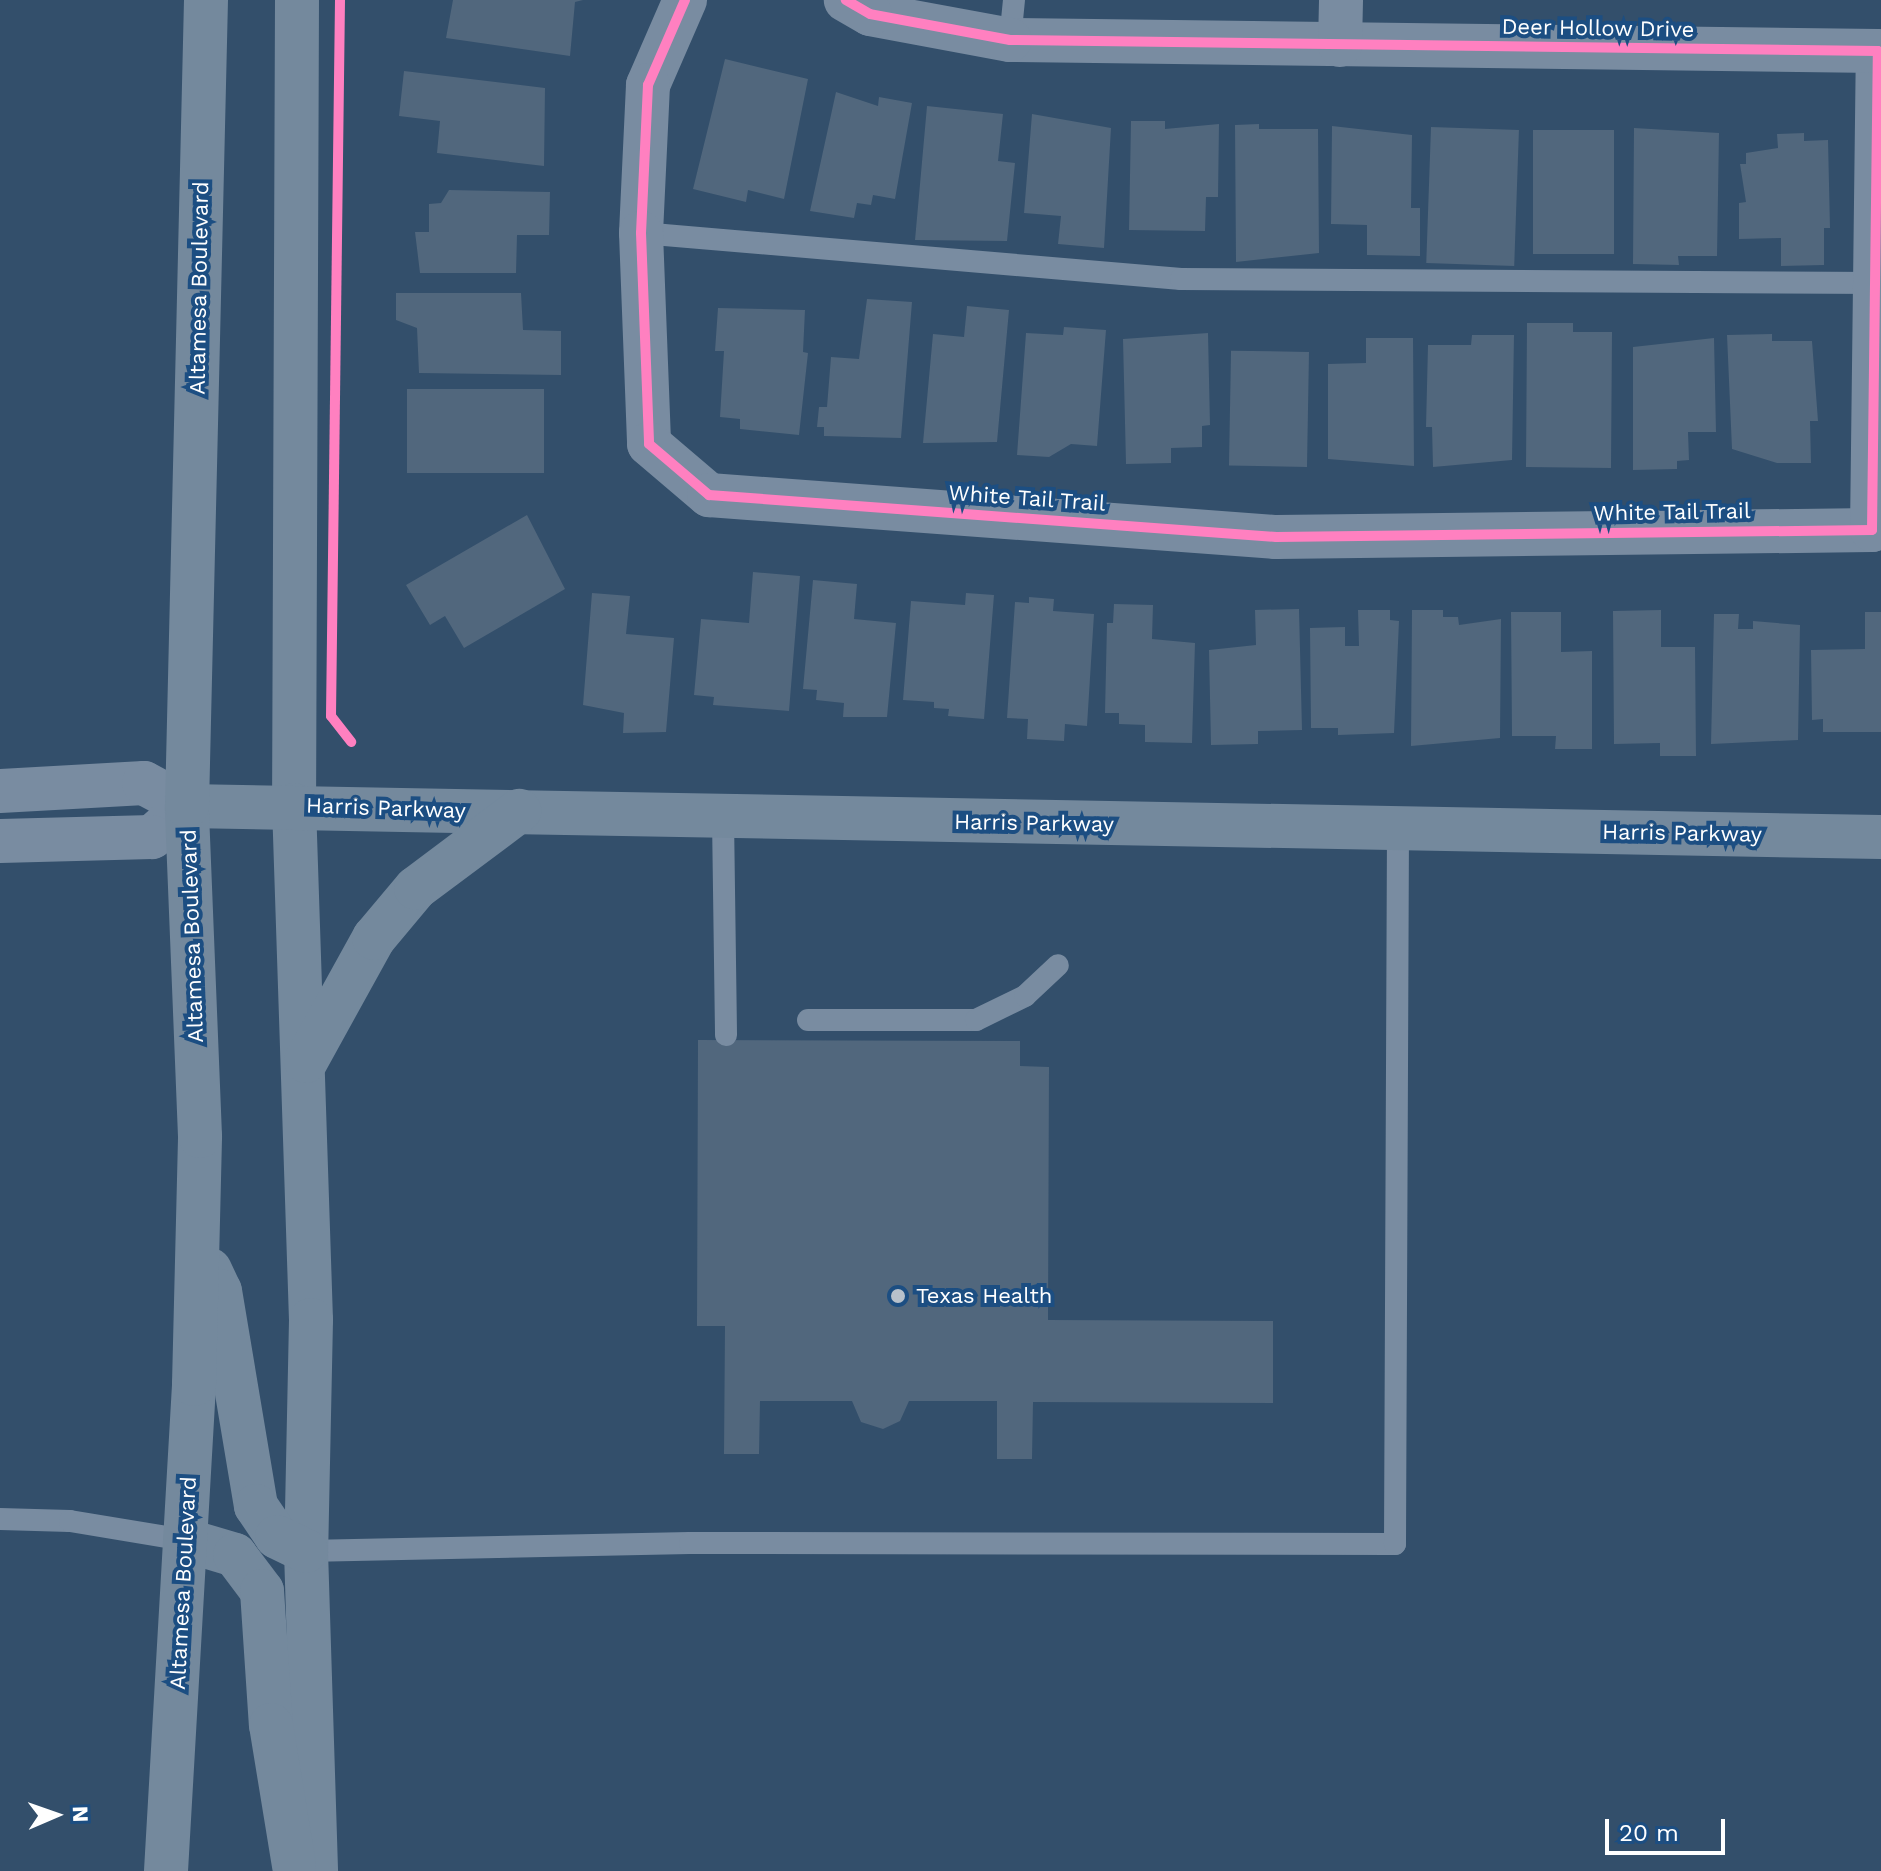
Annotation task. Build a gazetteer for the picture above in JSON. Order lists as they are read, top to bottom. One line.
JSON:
{"streets":{"main road":["Altamesa Boulevard","Harris Parkway"],"street":["Deer Hollow Drive","White Tail Trail"]},"crossings":[["Deer Hollow Drive","White Tail Trail"],["Altamesa Boulevard","Harris Parkway"]],"places":["Texas Health"],"scale_bar":"20 m","north":"right"}
